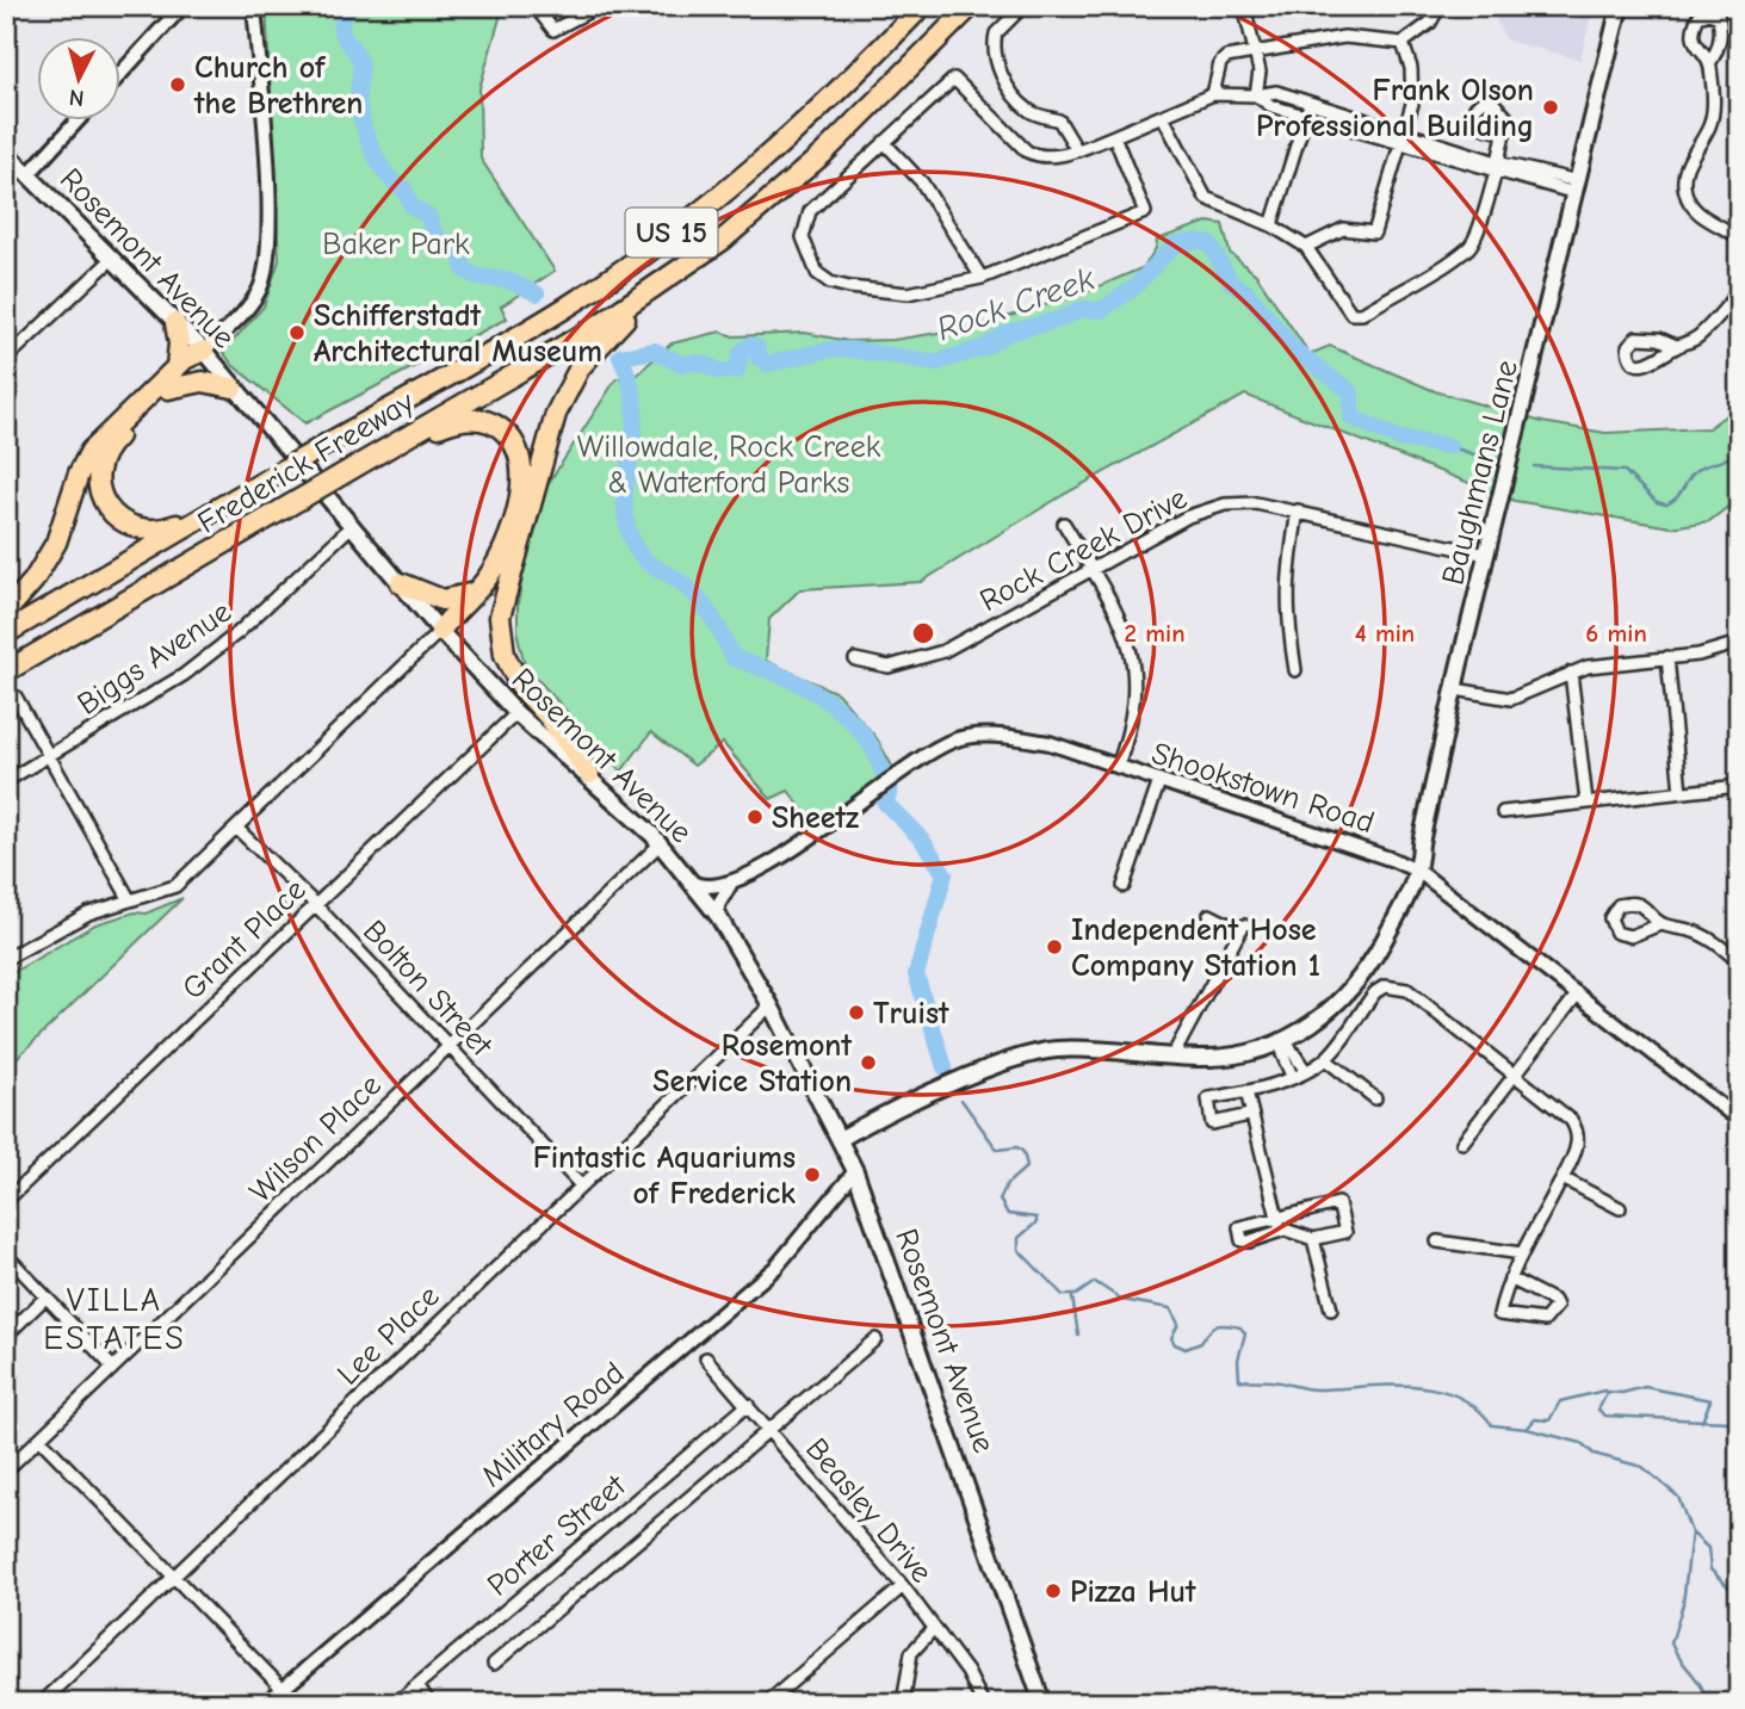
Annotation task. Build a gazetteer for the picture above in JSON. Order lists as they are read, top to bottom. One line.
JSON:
{"streets":{"highway":["US 15","Frederick Freeway"],"main road":["Rosemont Avenue","Baughmans Lane"],"street":["Rock Creek Drive","Biggs Avenue","Shookstown Road","Grant Place","Bolton Street","Wilson Place","Lee Place","Military Road","Beasley Drive","Porter Street"]},"crossings":[["Rosemont Avenue","Baughmans Lane"],["Rosemont Avenue","Biggs Avenue"],["Rosemont Avenue","Grant Place"],["Rosemont Avenue","Wilson Place"],["Rosemont Avenue","Lee Place"],["Rosemont Avenue","Military Road"],["Baughmans Lane","Rock Creek Drive"],["Baughmans Lane","Shookstown Road"],["Grant Place","Bolton Street"],["Bolton Street","Wilson Place"],["Bolton Street","Lee Place"],["Beasley Drive","Porter Street"]],"districts":["VILLA ESTATES"],"water":["Rock Creek"],"parks":["Baker Park","Willowdale, Rock Creek & Waterford Parks"],"places":["Church of the Brethren","Frank Olson Professional Building","Schifferstadt Architectural Museum","Sheetz","Independent Hose Company Station 1","Truist","Rosemont Service Station","Fintastic Aquariums of Frederick","Pizza Hut"],"north":"bottom","rings":["2 min","4 min","6 min"]}
